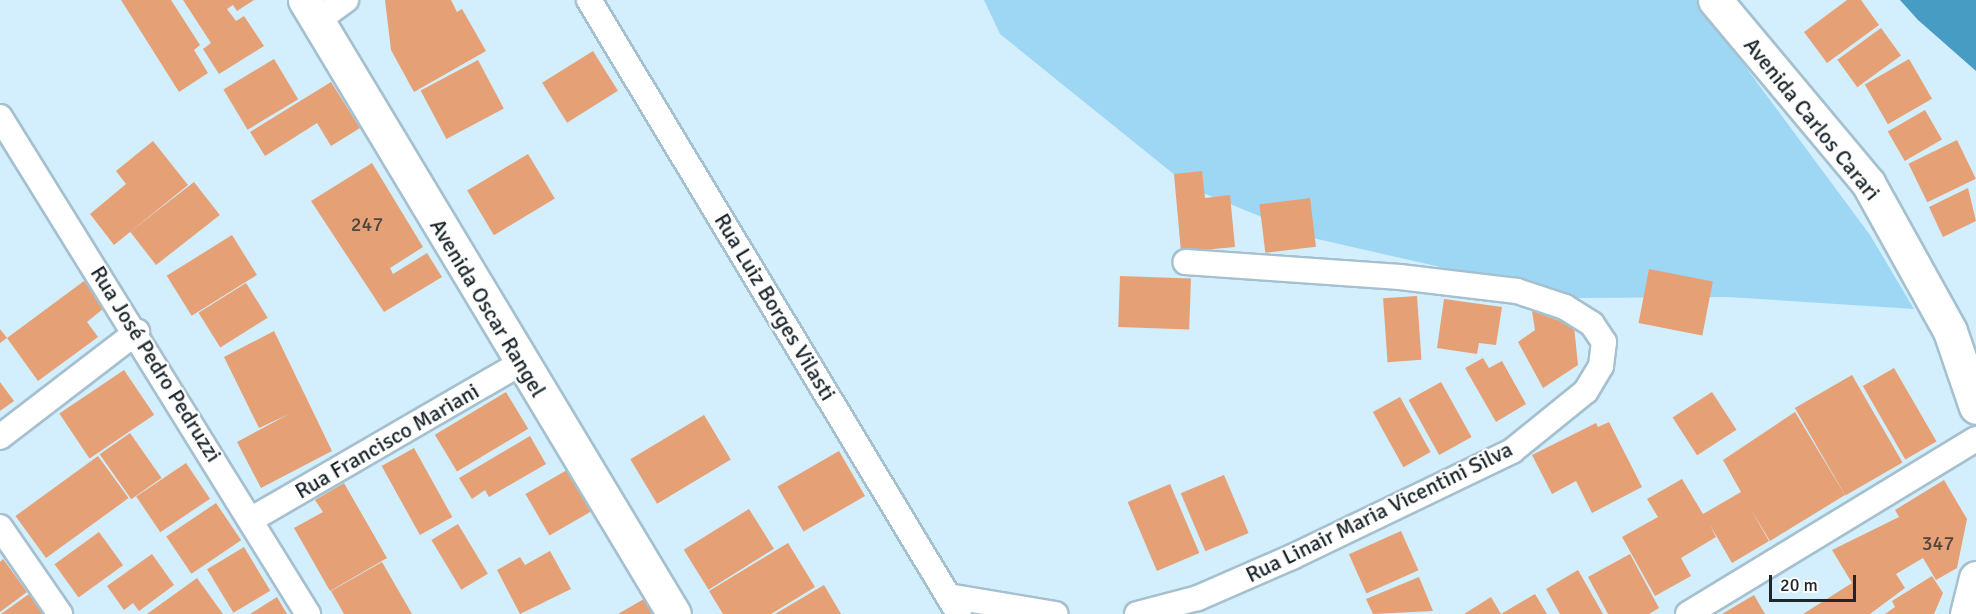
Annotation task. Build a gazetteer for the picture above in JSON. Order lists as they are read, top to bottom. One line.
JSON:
{"streets":{"main road":["Avenida Carlos Carari","Avenida Oscar Rangel"],"street":["Rua Luiz Borges Vilasti","Rua José Pedro Pedruzzi","Rua Francisco Mariani","Rua Linair Maria Vicentini Silva"]},"crossings":[["Avenida Oscar Rangel","Rua Francisco Mariani"],["Rua José Pedro Pedruzzi","Rua Francisco Mariani"]],"house_numbers":["247","347"],"scale_bar":"20 m"}
